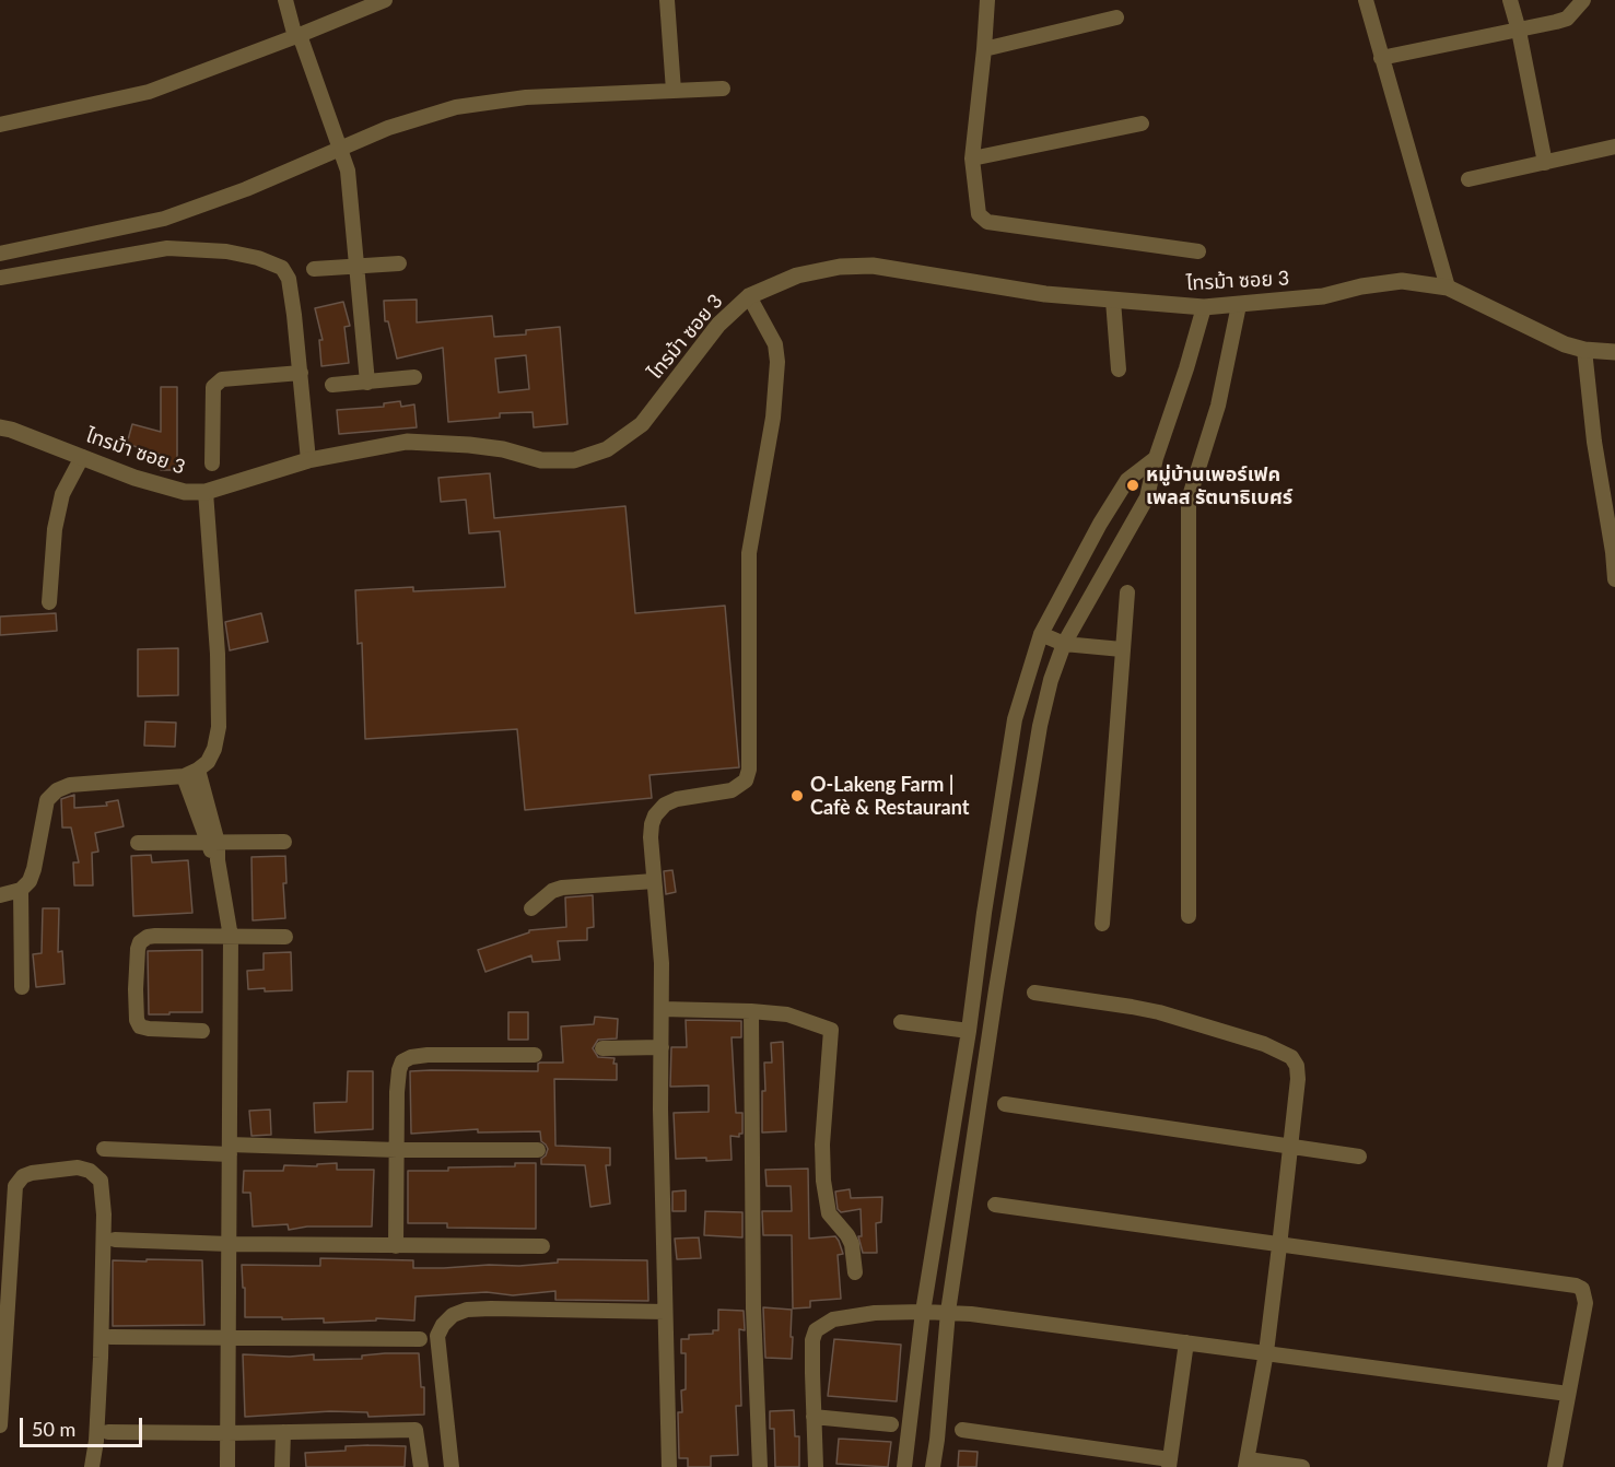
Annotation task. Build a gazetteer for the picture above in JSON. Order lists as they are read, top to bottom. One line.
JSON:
{"streets":{"street":["ไทรม้า ซอย 3"]},"places":["หมู่บ้านเพอร์เฟค เพลส รัตนาธิเบศร์","O-Lakeng Farm | Cafè & Restaurant"],"scale_bar":"50 m"}
